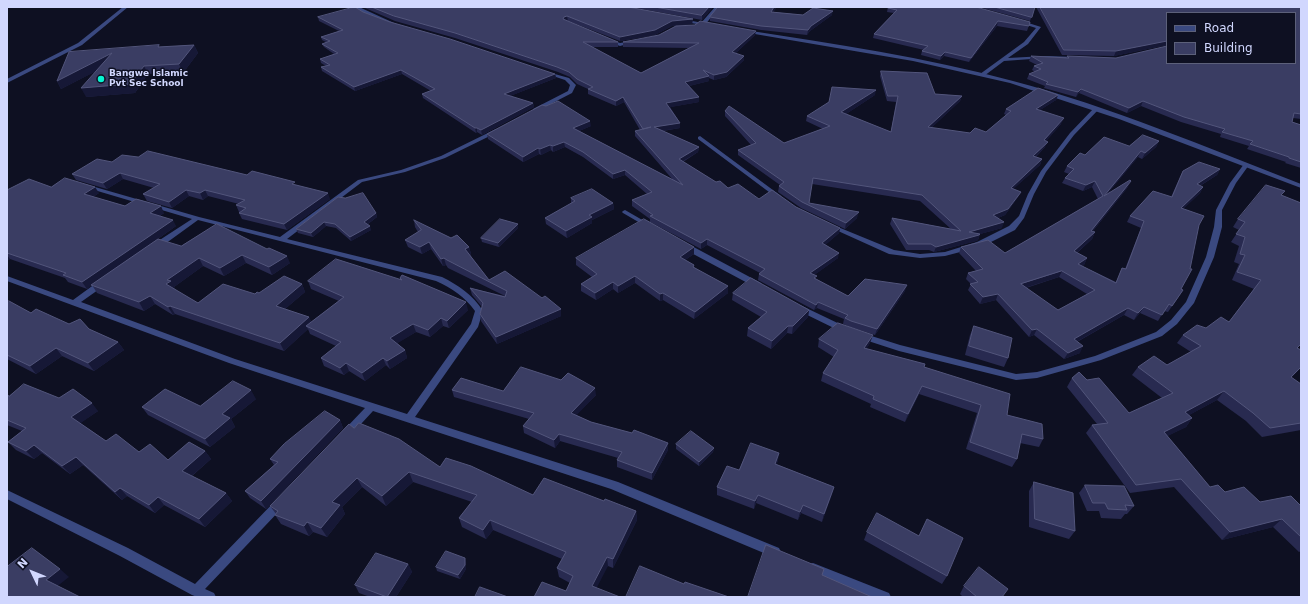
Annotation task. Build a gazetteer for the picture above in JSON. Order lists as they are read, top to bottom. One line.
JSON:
{"places":["Bangwe Islamic Pvt Sec School"],"legend":["Road","Building"],"north":"top left"}
